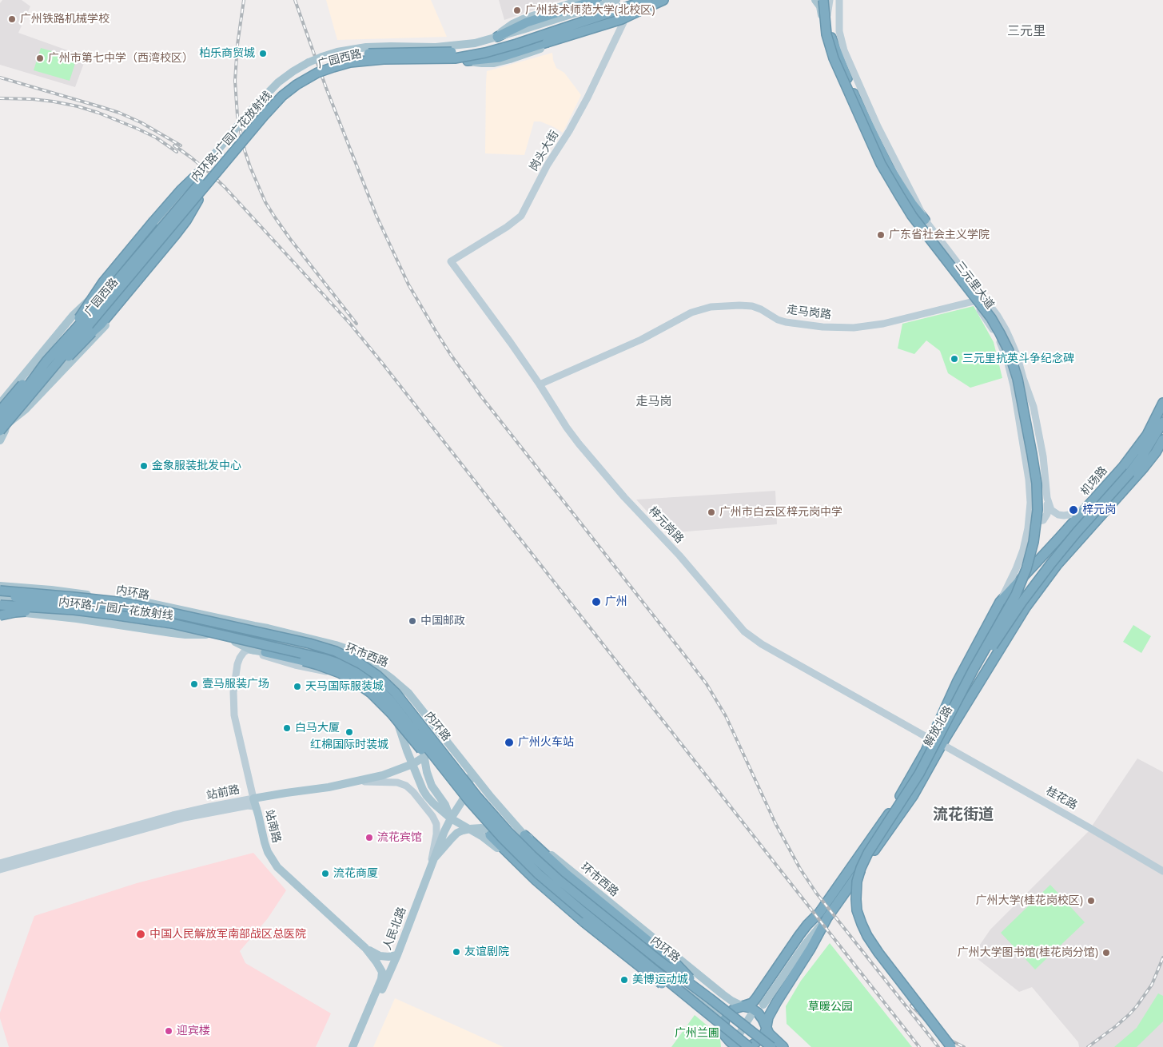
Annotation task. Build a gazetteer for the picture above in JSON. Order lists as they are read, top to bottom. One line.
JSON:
{"streets":{"highway":["内环路-广园广花放射线","机场路","内环路","解放北路"],"main road":["广园西路","环市西路","站前路","站南路","人民北路"],"street":["岗头大街","三元里大道","走马岗路","梓元岗路","桂花路"]},"crossings":[["广园西路","内环路-广园广花放射线"],["内环路-广园广花放射线","内环路"],["内环路-广园广花放射线","环市西路"],["岗头大街","梓元岗路"],["三元里大道","走马岗路"],["三元里大道","机场路"],["三元里大道","解放北路"],["走马岗路","梓元岗路"],["机场路","解放北路"],["内环路","环市西路"],["内环路","解放北路"],["环市西路","解放北路"],["环市西路","站前路"],["环市西路","人民北路"],["站前路","站南路"]],"districts":["三元里","走马岗","流花街道"],"parks":["草暖公园","广州兰圃"],"places":["广州技术师范大学(北校区)","广州铁路机械学校","柏乐商贸城","广州市第七中学（西湾校区）","广东省社会主义学院","三元里抗英斗争纪念碑","金象服装批发中心","梓元岗","广州市白云区梓元岗中学","广州","中国邮政","壹马服装广场","天马国际服装城","白马大厦","红棉国际时装城","广州火车站","流花宾馆","流花商厦","广州大学(桂花岗校区)","中国人民解放军南部战区总医院","友谊剧院","广州大学图书馆(桂花岗分馆)","美博运动城","迎宾楼"]}
